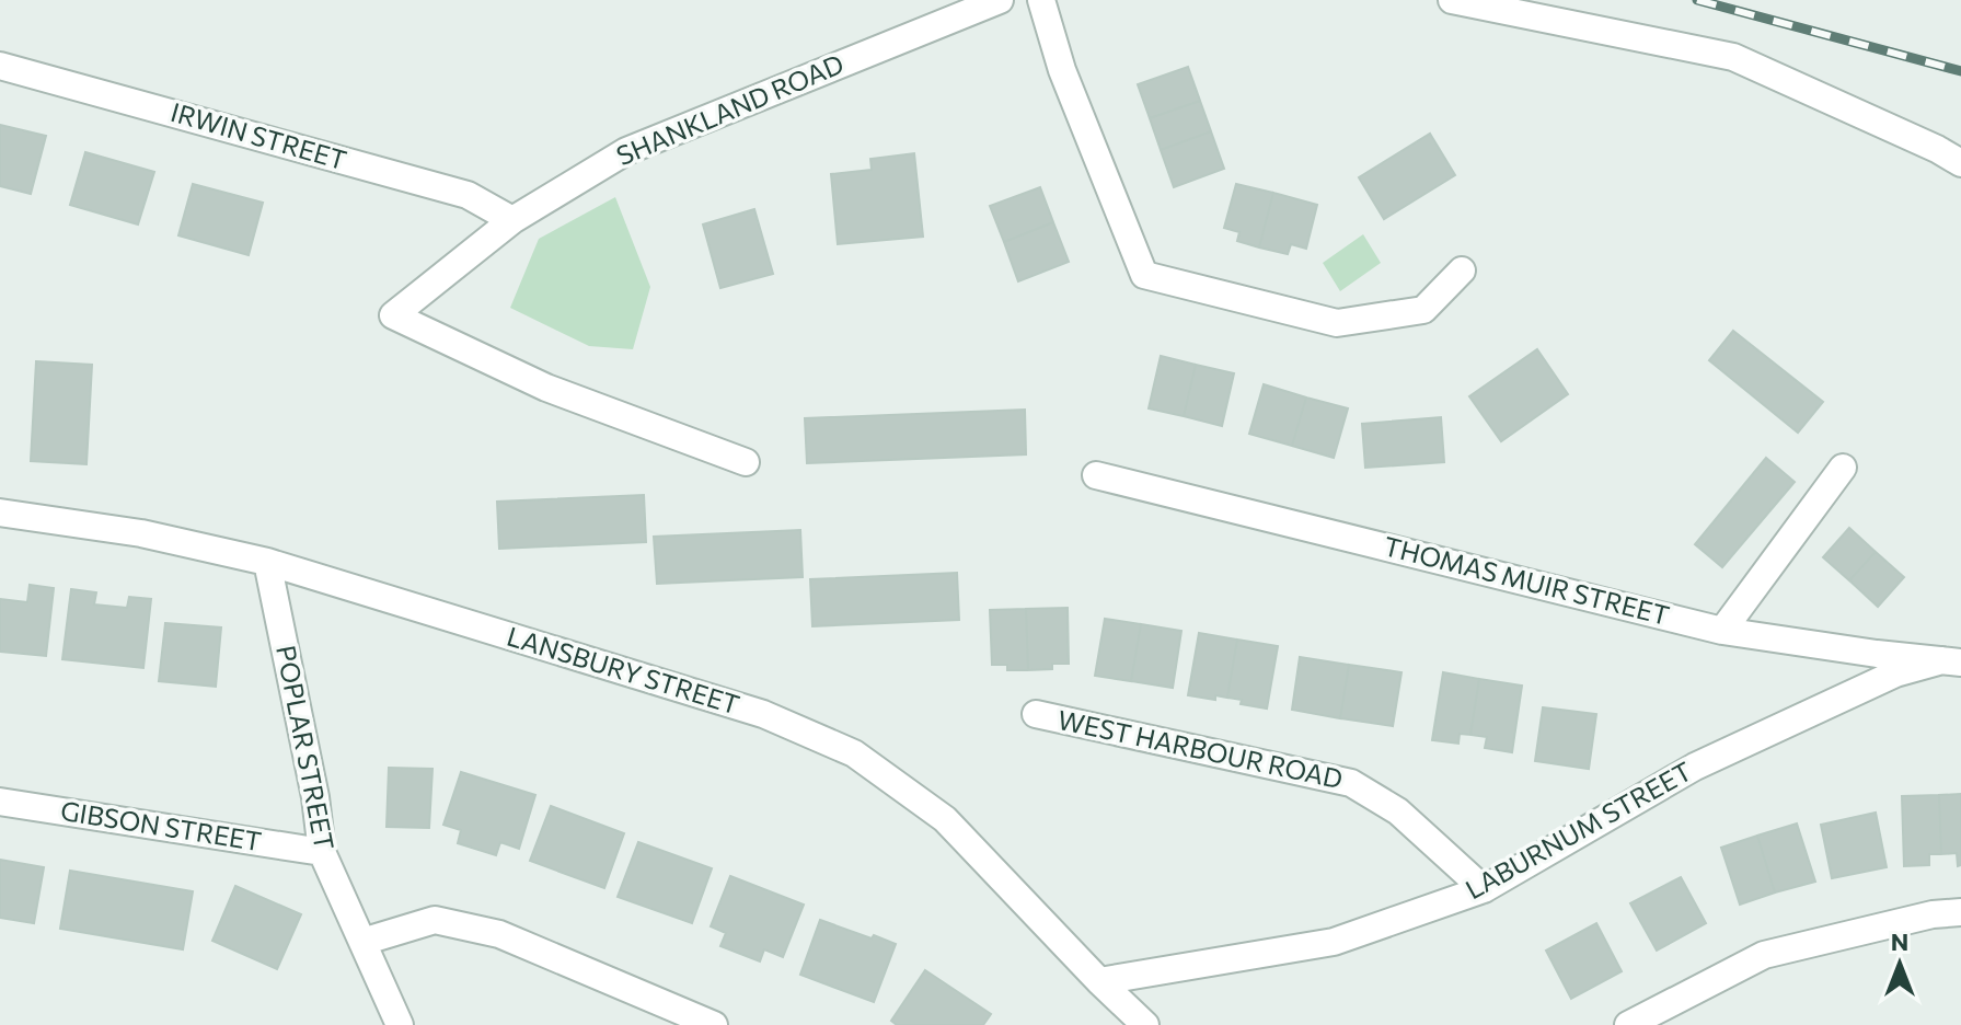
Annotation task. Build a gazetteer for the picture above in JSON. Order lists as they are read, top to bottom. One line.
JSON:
{"streets":{"street":["SHANKLAND ROAD","IRWIN STREET","THOMAS MUIR STREET","LANSBURY STREET","POPLAR STREET","WEST HARBOUR ROAD","GIBSON STREET","LABURNUM STREET"]},"crossings":[["SHANKLAND ROAD","IRWIN STREET"],["THOMAS MUIR STREET","LABURNUM STREET"],["LANSBURY STREET","POPLAR STREET"],["LANSBURY STREET","LABURNUM STREET"],["POPLAR STREET","GIBSON STREET"],["WEST HARBOUR ROAD","LABURNUM STREET"]],"north":"top"}
